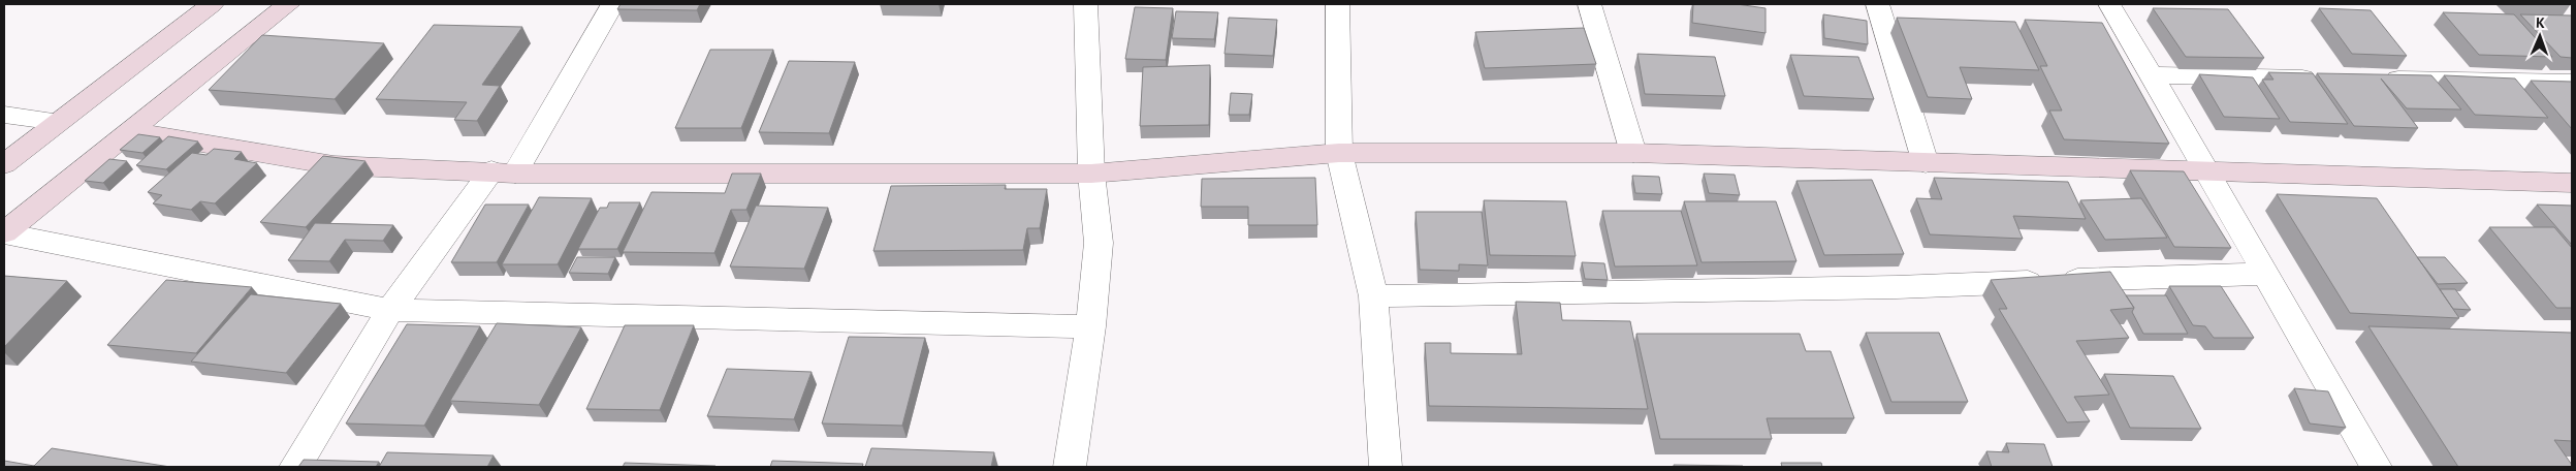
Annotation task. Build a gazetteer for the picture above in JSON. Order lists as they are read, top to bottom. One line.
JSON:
{"north":"top"}
